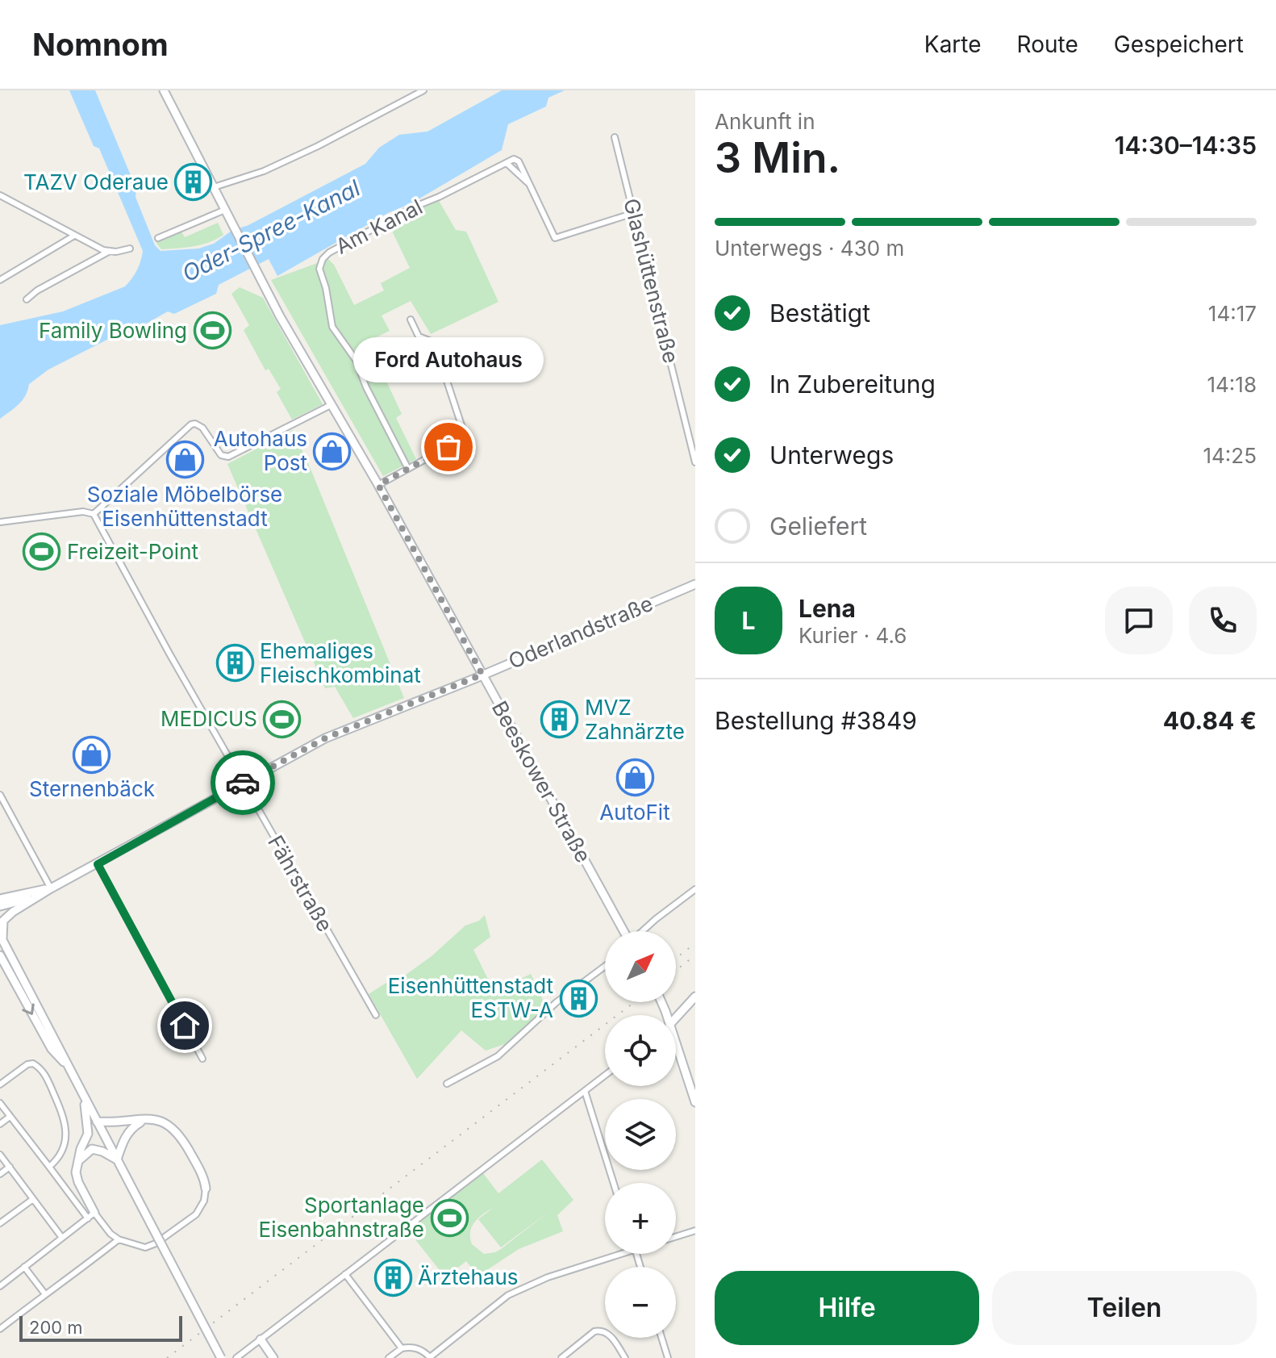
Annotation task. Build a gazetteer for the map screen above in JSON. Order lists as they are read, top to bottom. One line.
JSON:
{"streets":{"street":["Am Kanal","Glashüttenstraße","Oderlandstraße","Beeskower Straße","Fährstraße"]},"crossings":[["Am Kanal","Glashüttenstraße"],["Oderlandstraße","Beeskower Straße"],["Oderlandstraße","Fährstraße"]],"water":["Oder-Spree-Kanal"],"places":{"building":["TAZV Oderaue","Ehemaliges Fleischkombinat","MVZ Zahnärzte","Eisenhüttenstadt ESTW-A","Ärztehaus"],"sports":["Family Bowling","Freizeit-Point","MEDICUS","Sportanlage Eisenbahnstraße"],"other":["Ford Autohaus"],"shop":["Autohaus Post","Soziale Möbelbörse Eisenhüttenstadt","Sternenbäck","AutoFit"]},"scale_bar":"200 m","north":"top right","page":{"header":"Nomnom","nav":["Karte","Route","Gespeichert"],"heading":["3 Min.","Ankunft in","14:30–14:35"],"panel":["Lena","Kurier · 4.6","Bestellung #3849","40.84 €"],"bar":"Unterwegs · 430 m","list":[["Bestätigt","14:17"],["In Zubereitung","14:18"],["Unterwegs","14:25"],"Geliefert"],"bubble":"Ford Autohaus","round":"L","map_buttons":["+","−"],"buttons":["Hilfe","Teilen"],"scale":"200 m"}}
